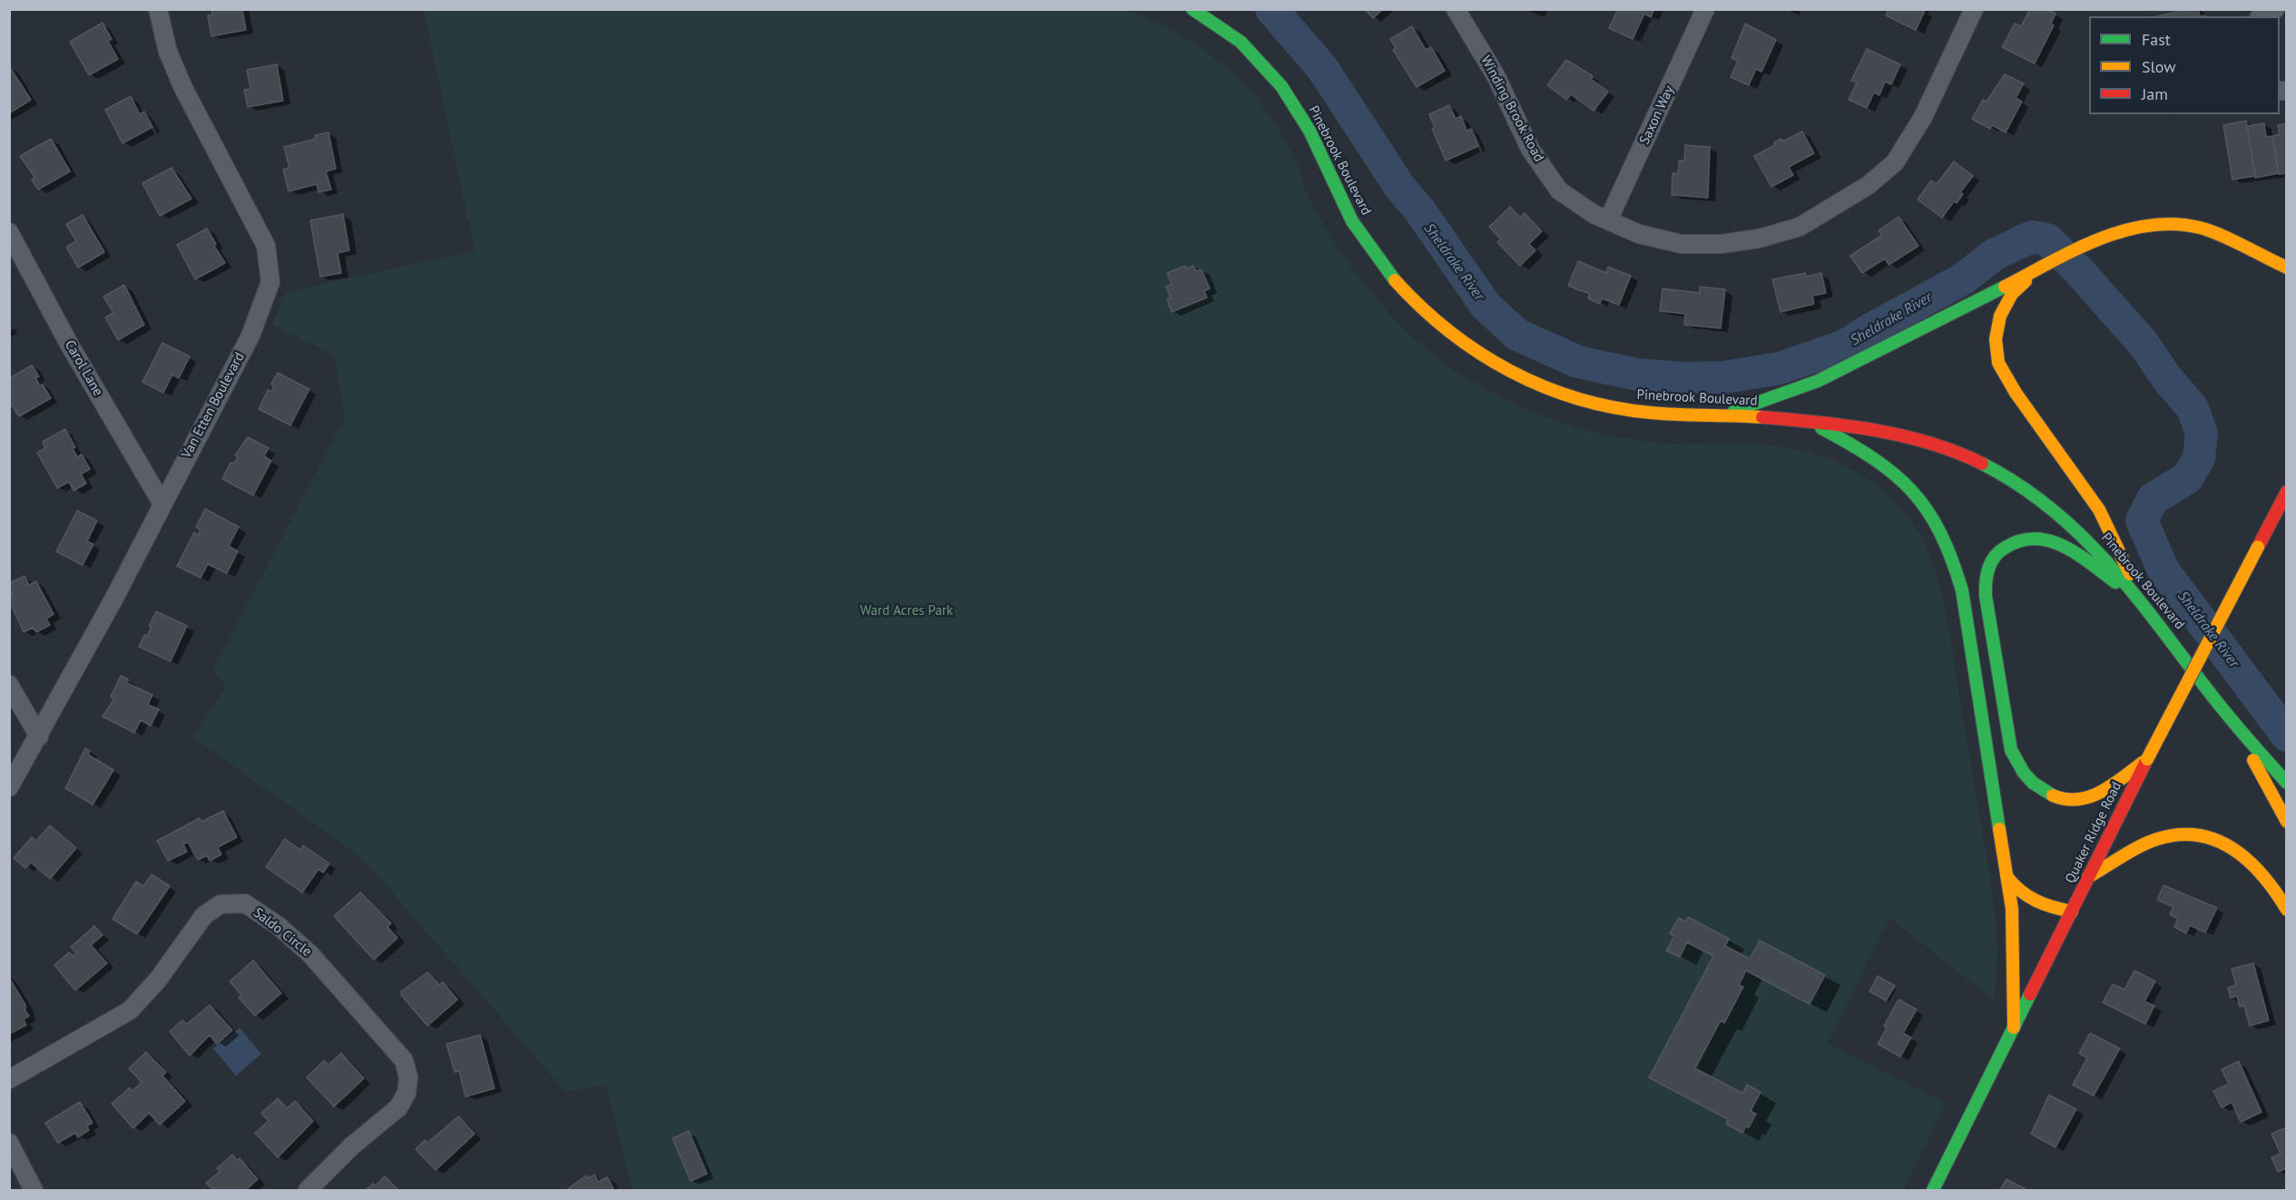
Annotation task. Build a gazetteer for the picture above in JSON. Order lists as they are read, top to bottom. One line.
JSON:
{"streets":{"street":["Winding Brook Road","Saxon Way","Pinebrook Boulevard","Carol Lane","Van Etten Boulevard","Quaker Ridge Road","Saldo Circle"]},"crossings":[["Winding Brook Road","Saxon Way"],["Carol Lane","Van Etten Boulevard"]],"water":["Sheldrake River"],"parks":["Ward Acres Park"],"legend":["Fast","Slow","Jam"]}
